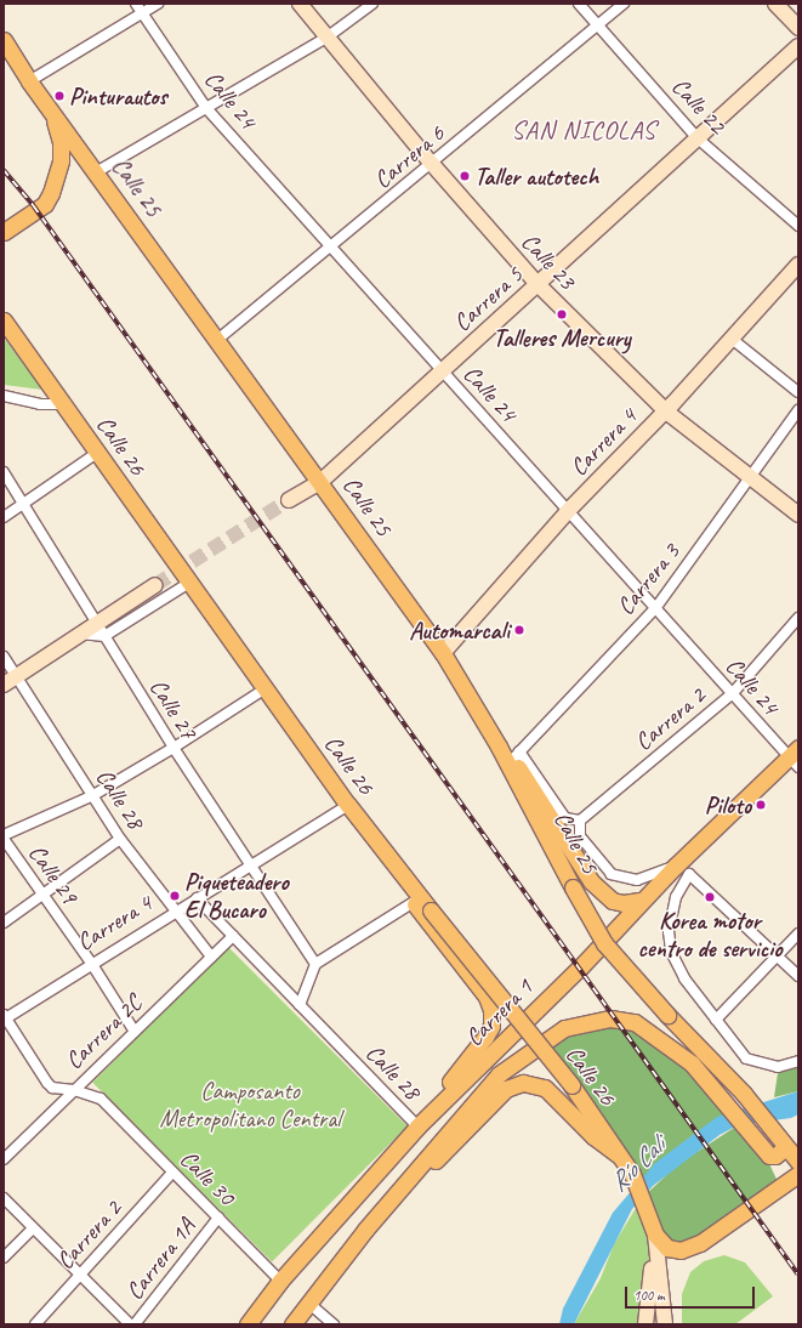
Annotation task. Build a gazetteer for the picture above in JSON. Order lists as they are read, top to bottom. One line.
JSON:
{"streets":{"main road":["Calle 25","Calle 23","Carrera 5","Carrera 4","Calle 26","Carrera 1"],"street":["Calle 24","Calle 22","Carrera 6","Carrera 3","Calle 27","Carrera 2","Calle 28","Calle 29","Carrera 2C","Calle 30","Carrera 1A"]},"crossings":[["Calle 24","Carrera 6"],["Calle 24","Carrera 5"],["Calle 24","Carrera 4"],["Calle 24","Carrera 3"],["Calle 24","Carrera 2"],["Calle 24","Carrera 1"],["Calle 22","Carrera 6"],["Calle 22","Carrera 5"],["Carrera 6","Calle 25"],["Carrera 6","Calle 23"],["Calle 25","Carrera 5"],["Calle 25","Carrera 4"],["Calle 25","Carrera 1"],["Calle 23","Carrera 5"],["Calle 23","Carrera 4"],["Calle 23","Carrera 3"],["Carrera 4","Calle 26"],["Carrera 4","Calle 27"],["Carrera 4","Calle 28"],["Carrera 4","Calle 29"],["Carrera 4","Calle 30"],["Carrera 2","Calle 30"],["Calle 28","Carrera 1"],["Calle 28","Carrera 2C"],["Calle 29","Carrera 2C"],["Carrera 1","Calle 30"],["Carrera 2C","Calle 30"],["Calle 30","Carrera 1A"]],"districts":["SAN NICOLAS"],"water":["Río Cali"],"parks":["Camposanto Metropolitano Central"],"places":["Pinturautos","Taller autotech","Talleres Mercury","Automarcali","Piloto","Piqueteadero El Bucaro","Korea motor centro de servicio"],"scale_bar":"100 m"}
